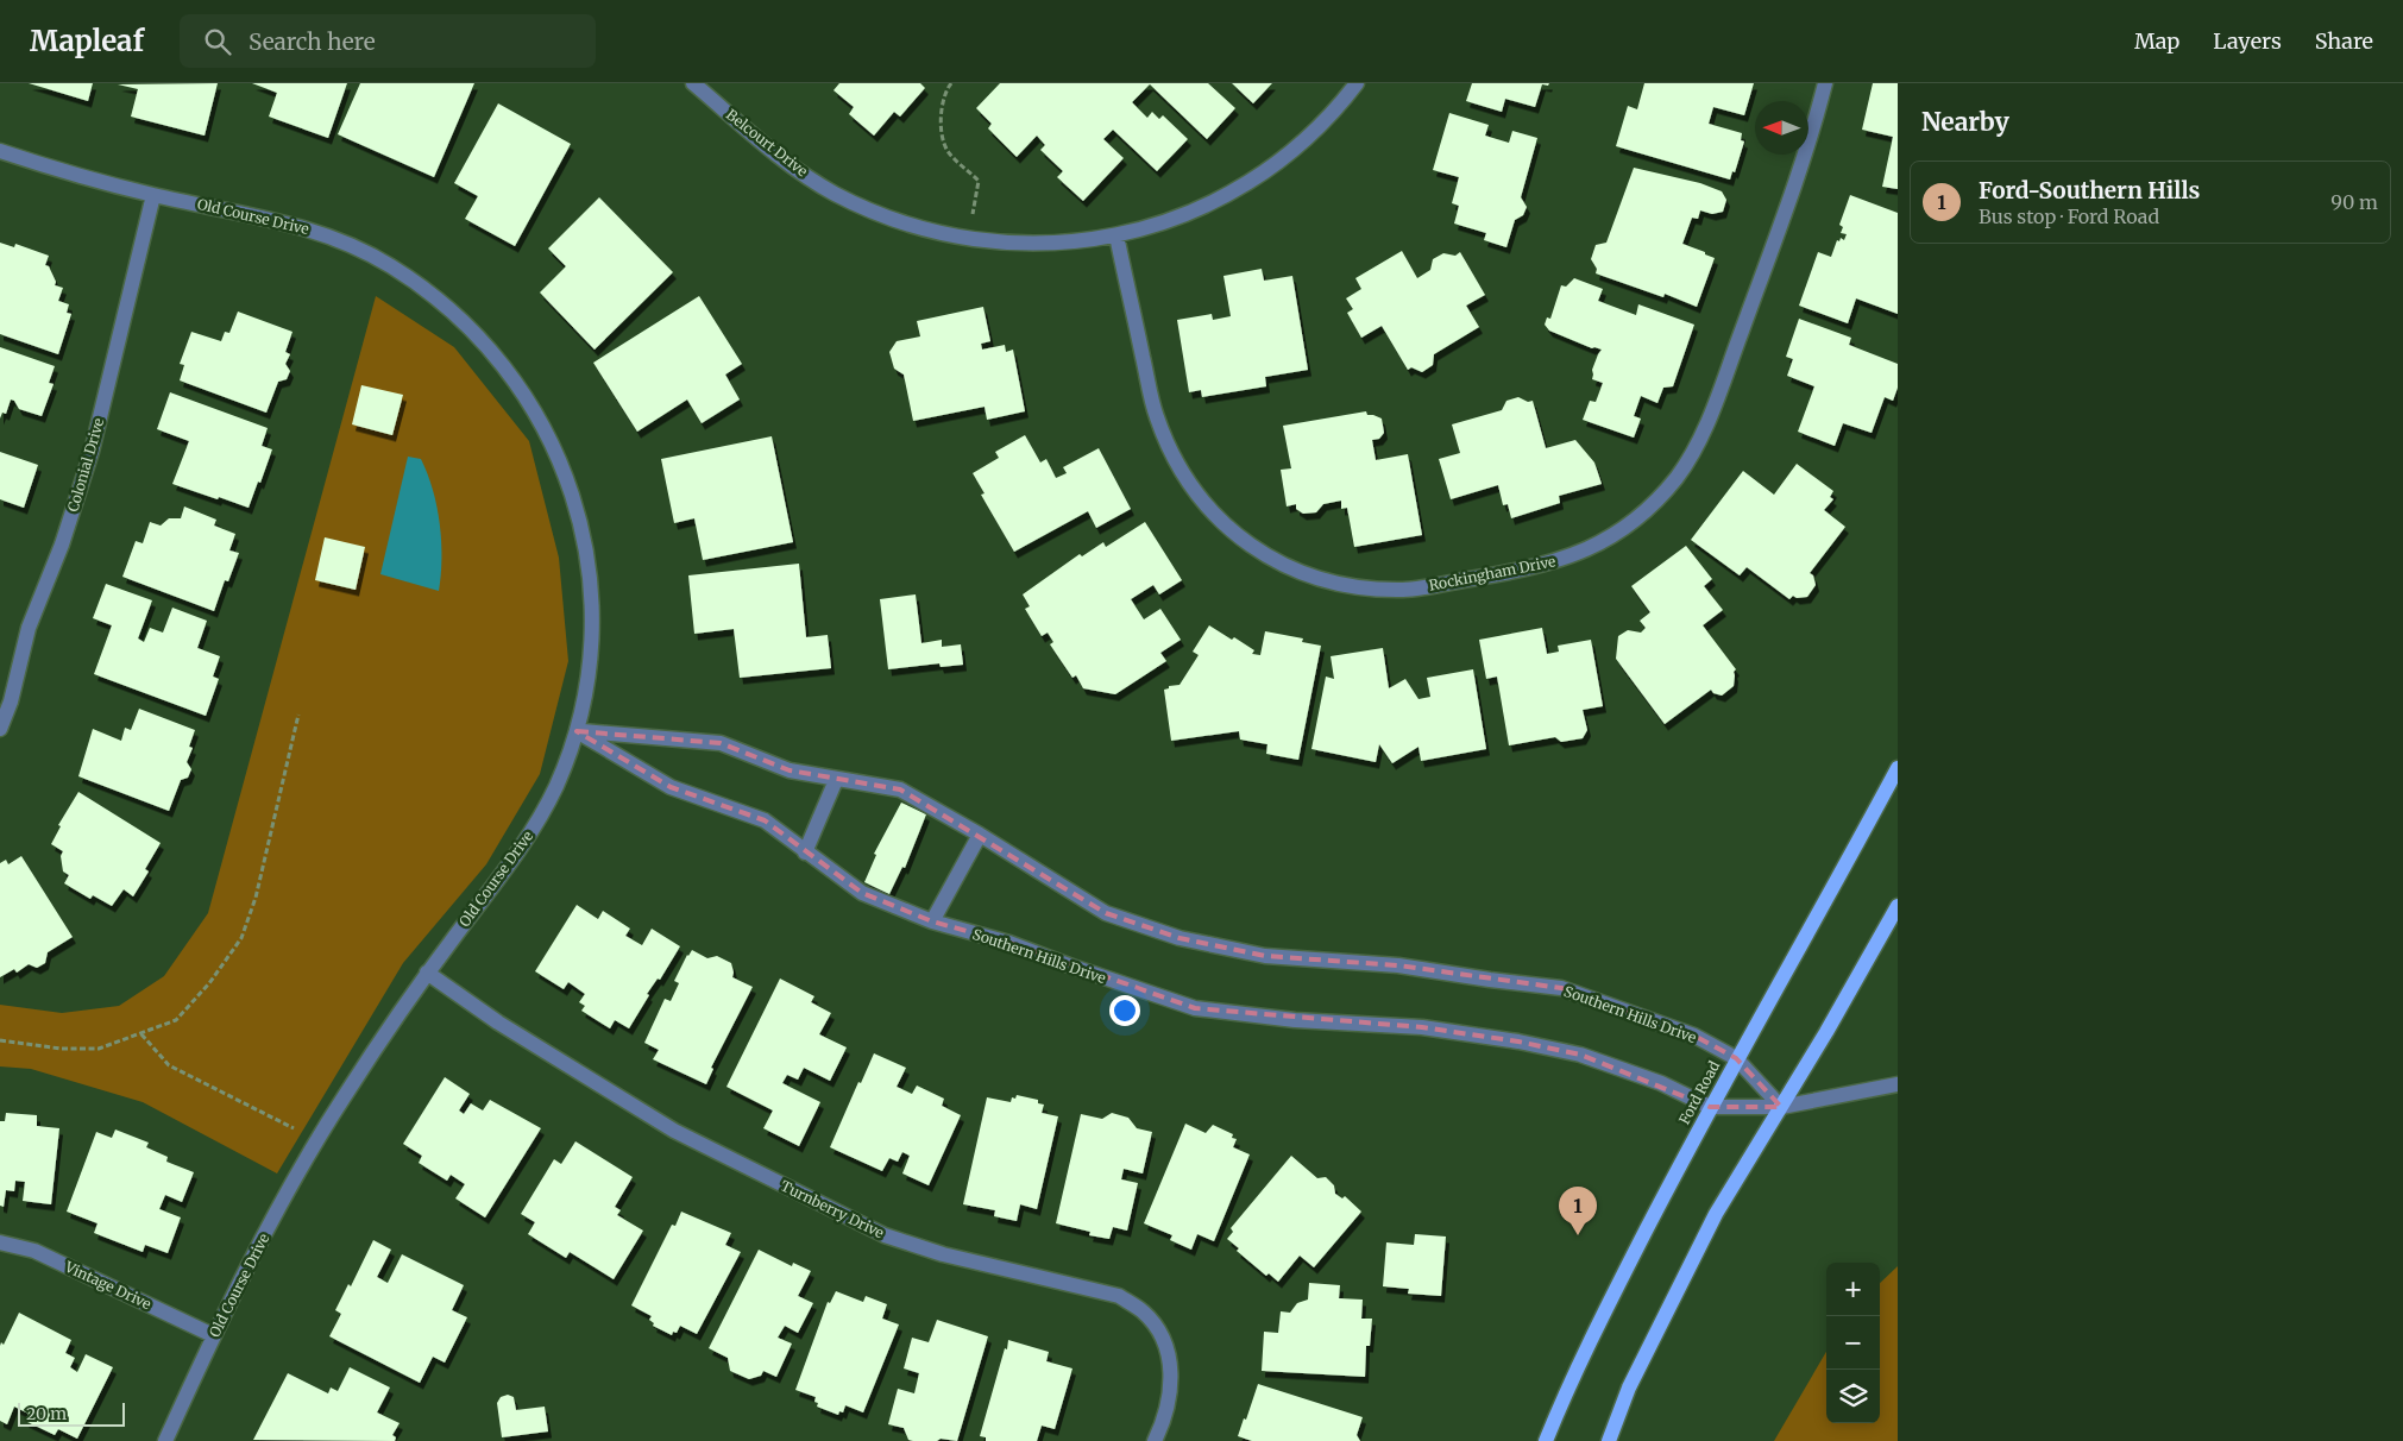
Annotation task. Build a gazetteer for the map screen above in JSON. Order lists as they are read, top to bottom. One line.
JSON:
{"streets":{"main road":["Ford Road"],"street":["Belcourt Drive","Old Course Drive","Colonial Drive","Rockingham Drive","Southern Hills Drive","Turnberry Drive","Vintage Drive"]},"crossings":[["Belcourt Drive","Rockingham Drive"],["Old Course Drive","Colonial Drive"],["Old Course Drive","Southern Hills Drive"],["Old Course Drive","Turnberry Drive"],["Old Course Drive","Vintage Drive"],["Southern Hills Drive","Ford Road"]],"scale_bar":"20 m","north":"left","page":{"header":"Mapleaf","search":"Search here","nav":["Map","Layers","Share"],"heading":"Nearby","list":[{"mark":"1","name":"Ford-Southern Hills","note":"Bus stop · Ford Road","value":"90 m"}],"pins":"1","map_buttons":["+","−"],"scale":"20 m"}}
